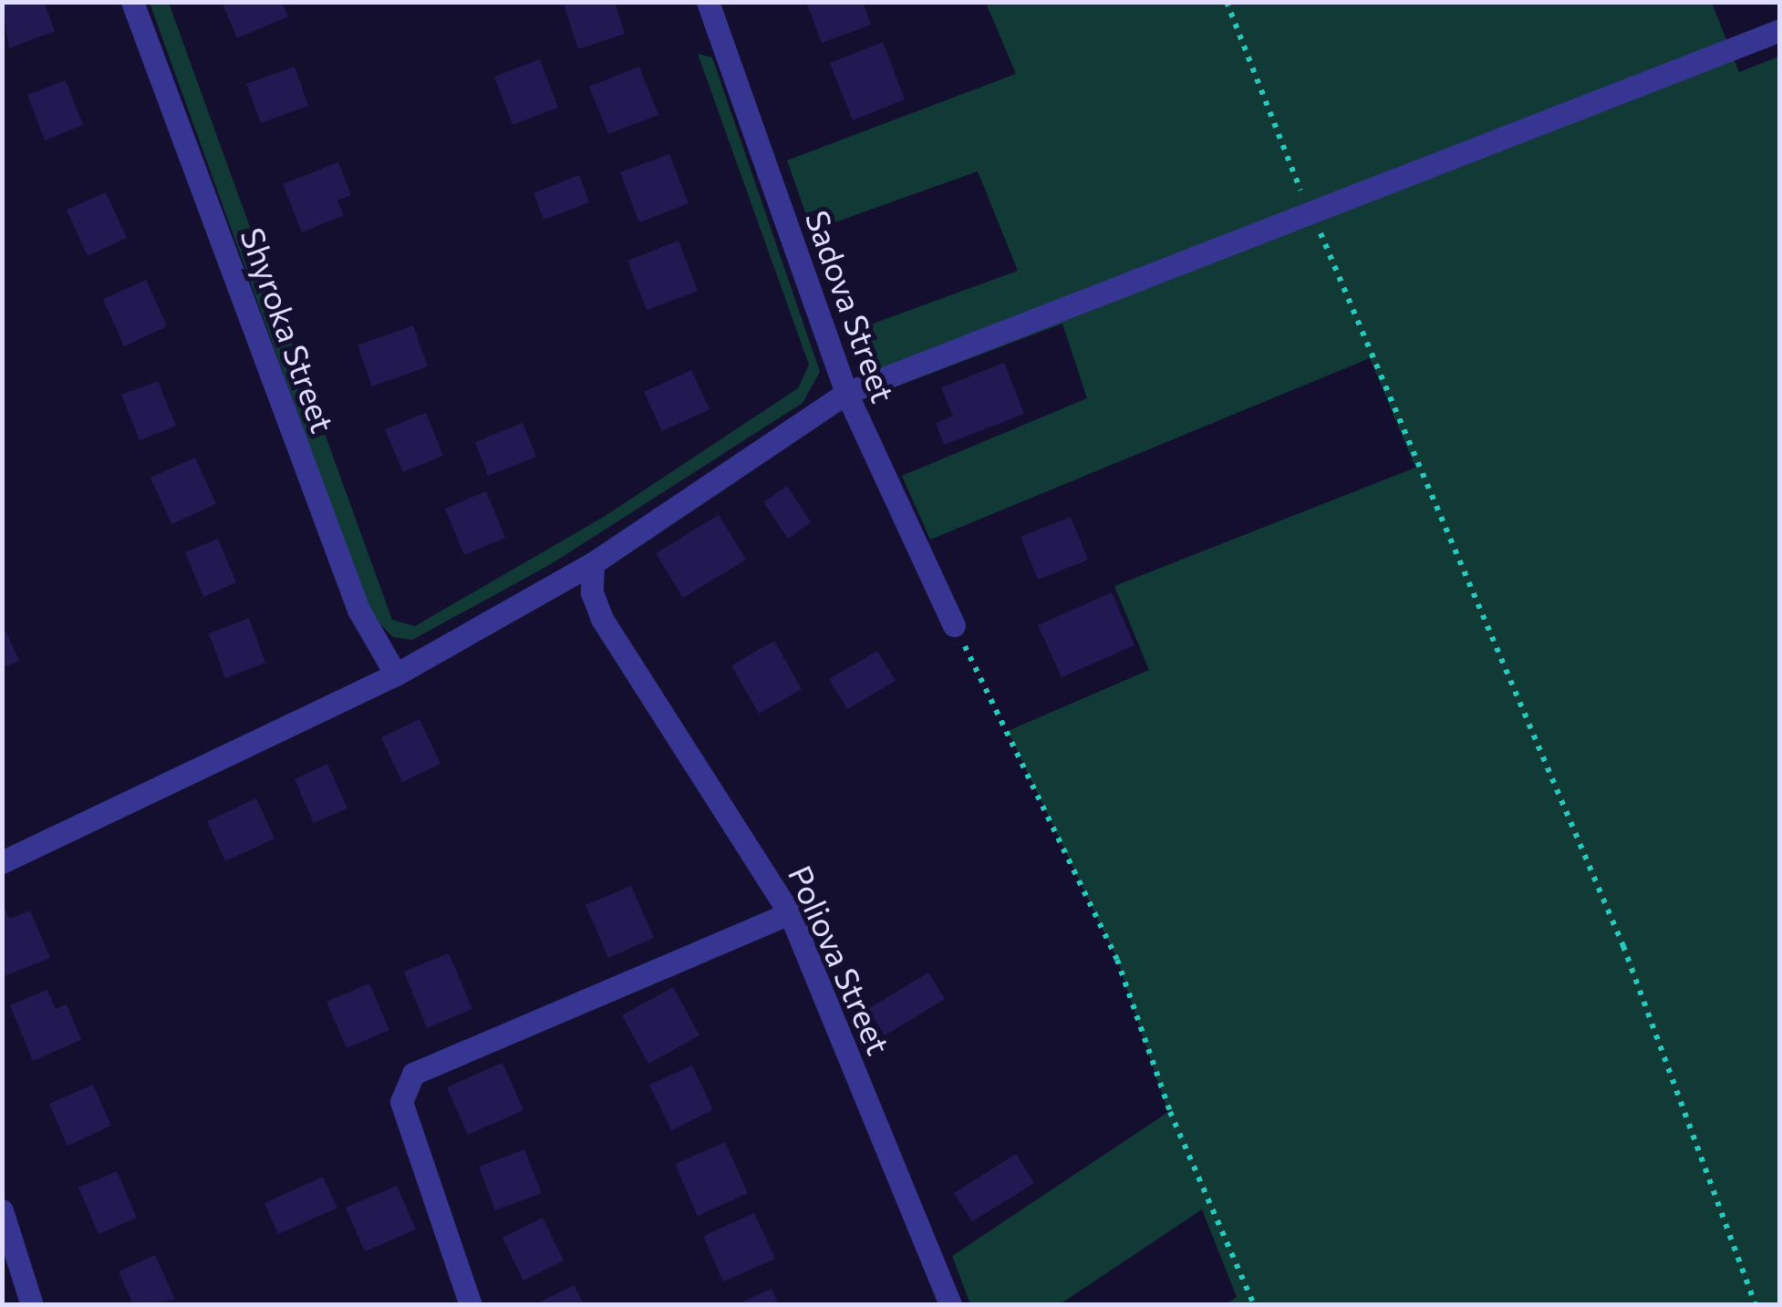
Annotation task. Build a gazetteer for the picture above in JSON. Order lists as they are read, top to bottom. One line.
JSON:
{"streets":{"street":["Sadova Street","Shyroka Street","Poliova Street"]}}
